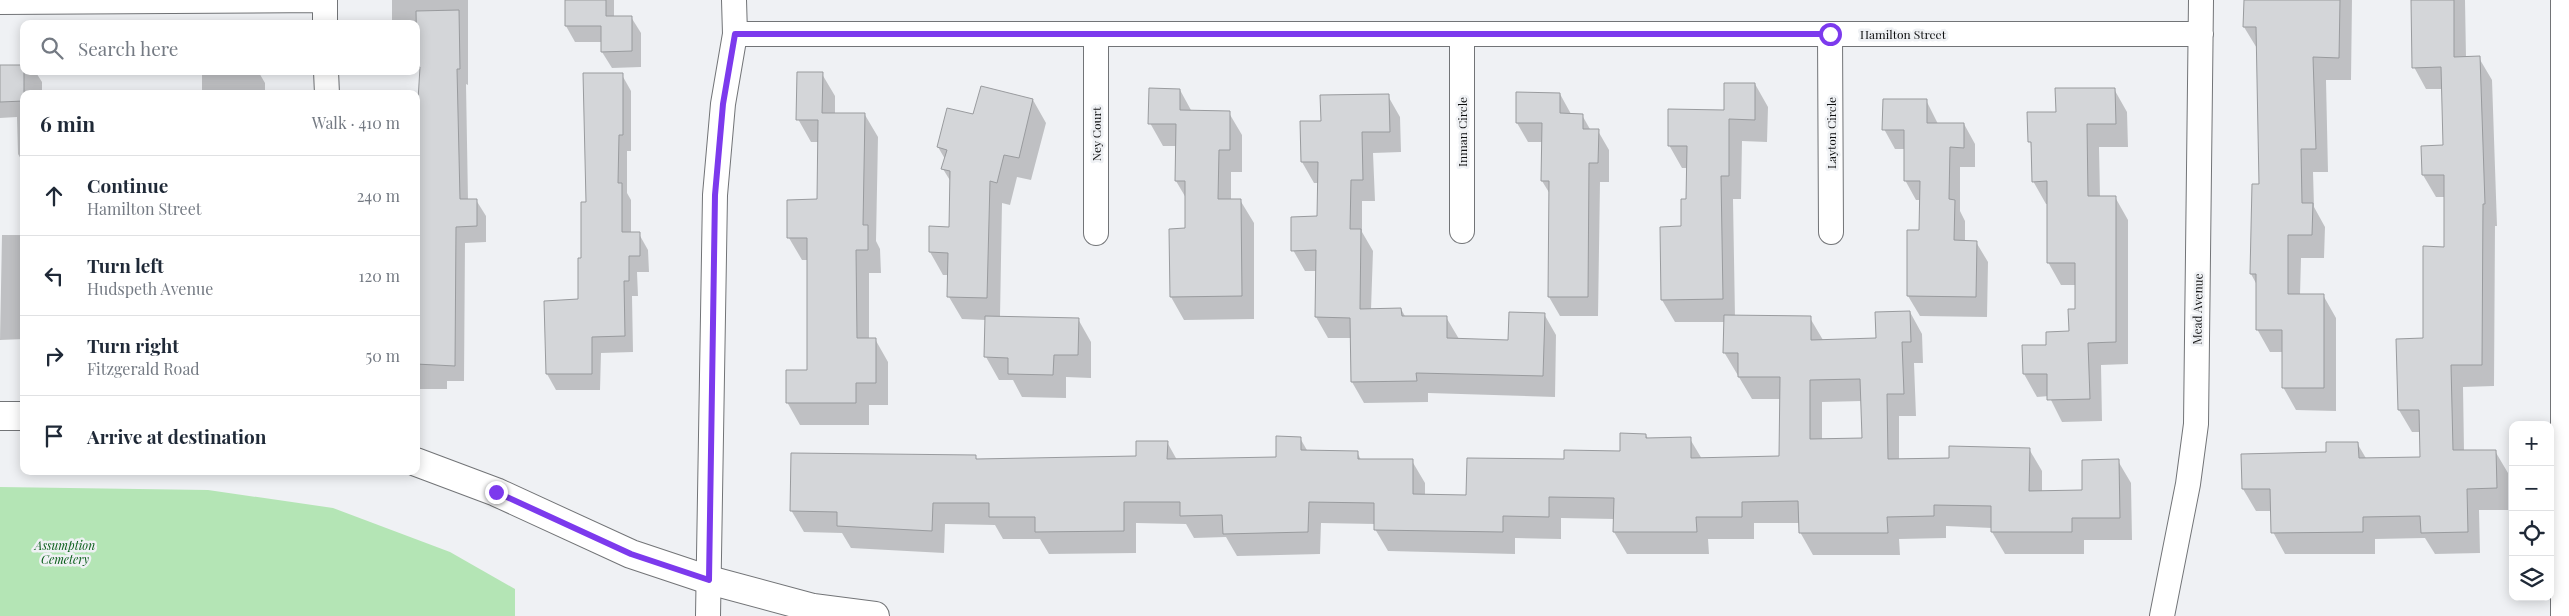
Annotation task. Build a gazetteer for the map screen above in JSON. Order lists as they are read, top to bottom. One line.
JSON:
{"streets":{"street":["Hamilton Street","Inman Circle","Layton Circle","Ney Court","Mead Avenue"]},"crossings":[["Hamilton Street","Inman Circle"],["Hamilton Street","Layton Circle"],["Hamilton Street","Ney Court"],["Hamilton Street","Mead Avenue"]],"parks":["Assumption Cemetery"],"page":{"search":"Search here","heading":["6 min","Walk · 410 m"],"list":[["Continue","Hamilton Street","240 m"],["Turn left","Hudspeth Avenue","120 m"],["Turn right","Fitzgerald Road","50 m"],"Arrive at destination"],"map_buttons":["+","−"]}}
